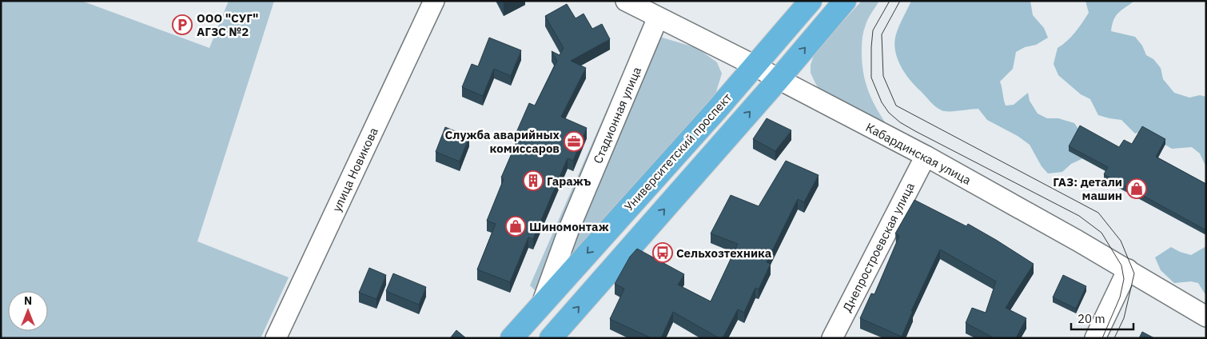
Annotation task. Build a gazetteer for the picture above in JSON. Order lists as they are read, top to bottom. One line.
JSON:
{"streets":{"highway":["Университетский проспект"],"street":["Стадионная улица","Кабардинская улица","улица Новикова","Днепростроевская улица"]},"crossings":[["Стадионная улица","Университетский проспект"],["Стадионная улица","Кабардинская улица"],["Университетский проспект","Кабардинская улица"],["Кабардинская улица","Днепростроевская улица"]],"places":{"parking":["ООО \"СУГ\" АГЗС №2"],"office":["Служба аварийных комиссаров"],"building":["Гаражъ"],"shop":["ГАЗ: детали машин","Шиномонтаж"],"bus stop":["Сельхозтехника"]},"scale_bar":"20 m","north":"top"}
